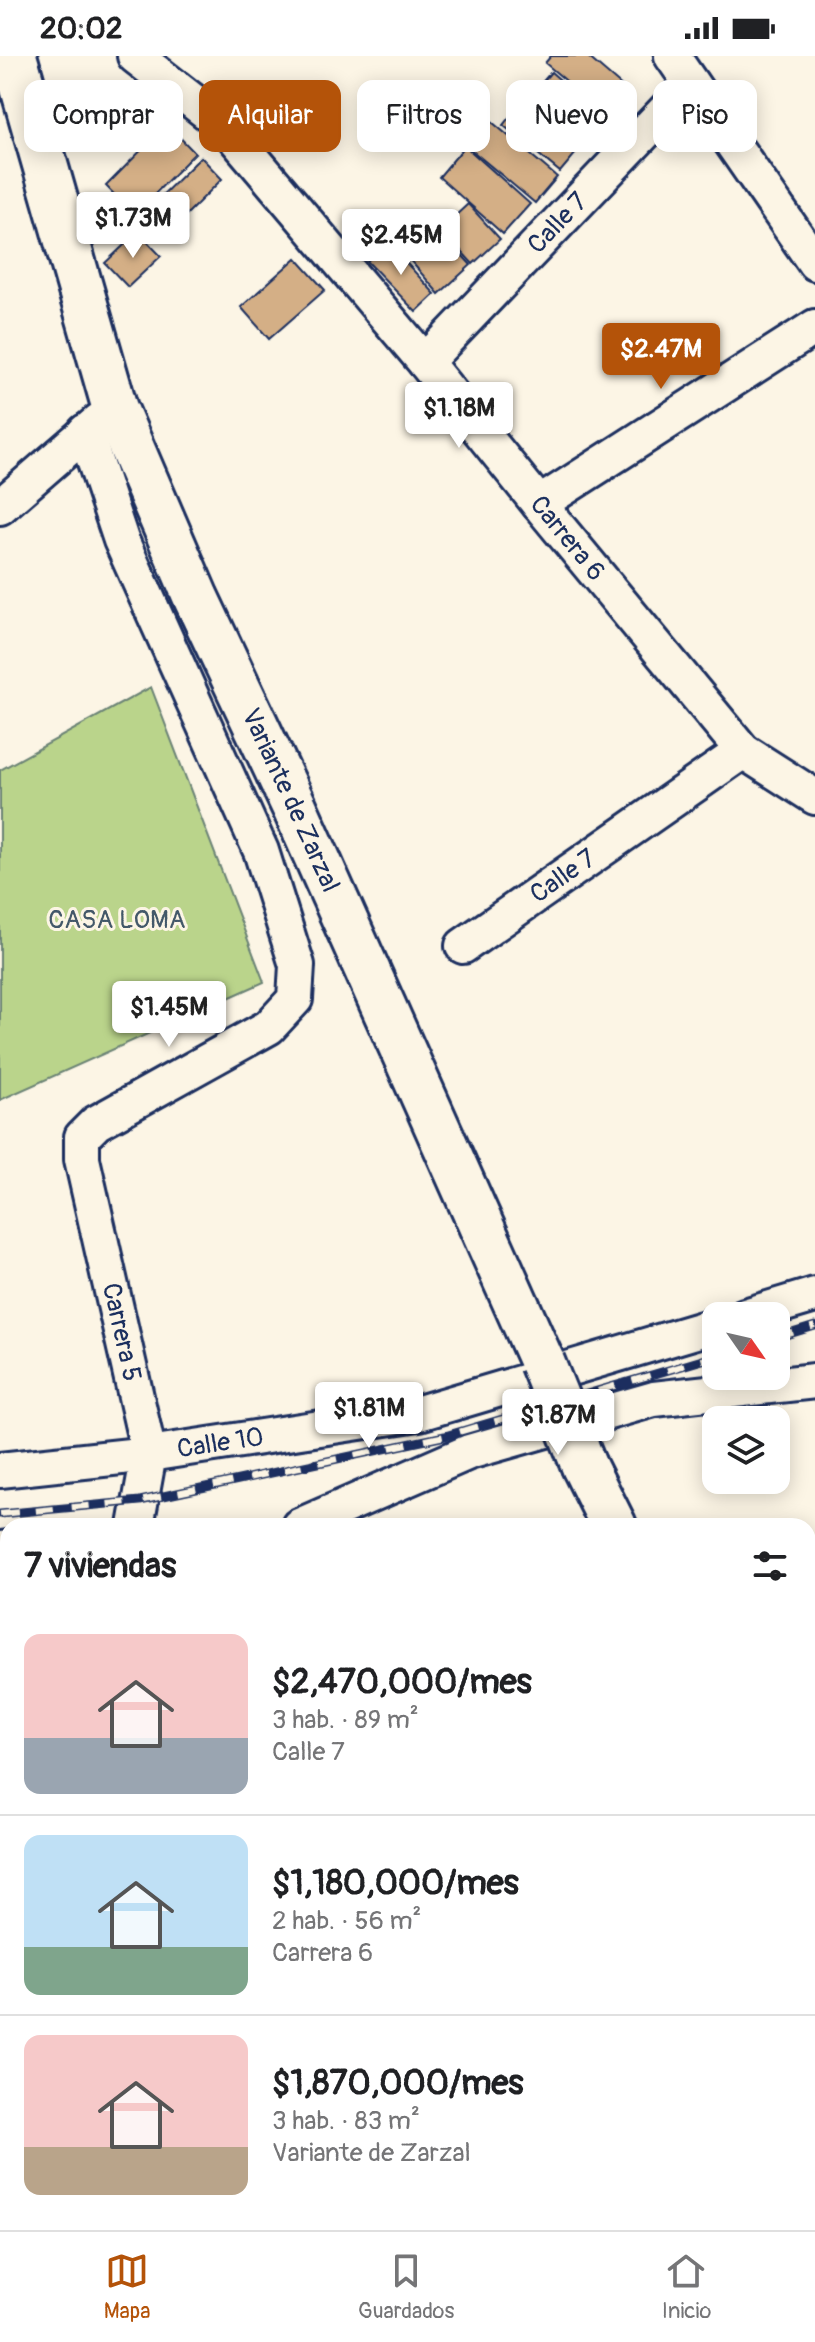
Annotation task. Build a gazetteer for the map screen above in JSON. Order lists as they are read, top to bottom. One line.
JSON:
{"streets":{"main road":["Variante de Zarzal"],"street":["Calle 7","Carrera 6","Carrera 5","Calle 10"]},"crossings":[["Calle 7","Carrera 6"],["Variante de Zarzal","Carrera 5"],["Carrera 5","Calle 10"]],"parks":["CASA LOMA"],"north":"bottom right","page":{"status":"20:02","chip":["Comprar","Alquilar","Filtros","Nuevo","Piso"],"price":["$1.73M","$2.45M","$2.47M","$1.18M","$1.45M","$1.81M","$1.87M"],"heading":"7 viviendas","list":[{"name":"$2,470,000/mes","note":"3 hab. · 89 m² · Calle 7"},{"name":"$1,180,000/mes","note":"2 hab. · 56 m² · Carrera 6"},{"name":"$1,870,000/mes","note":"3 hab. · 83 m² · Variante de Zarzal"}],"tabs":["Mapa","Guardados","Inicio"]}}
